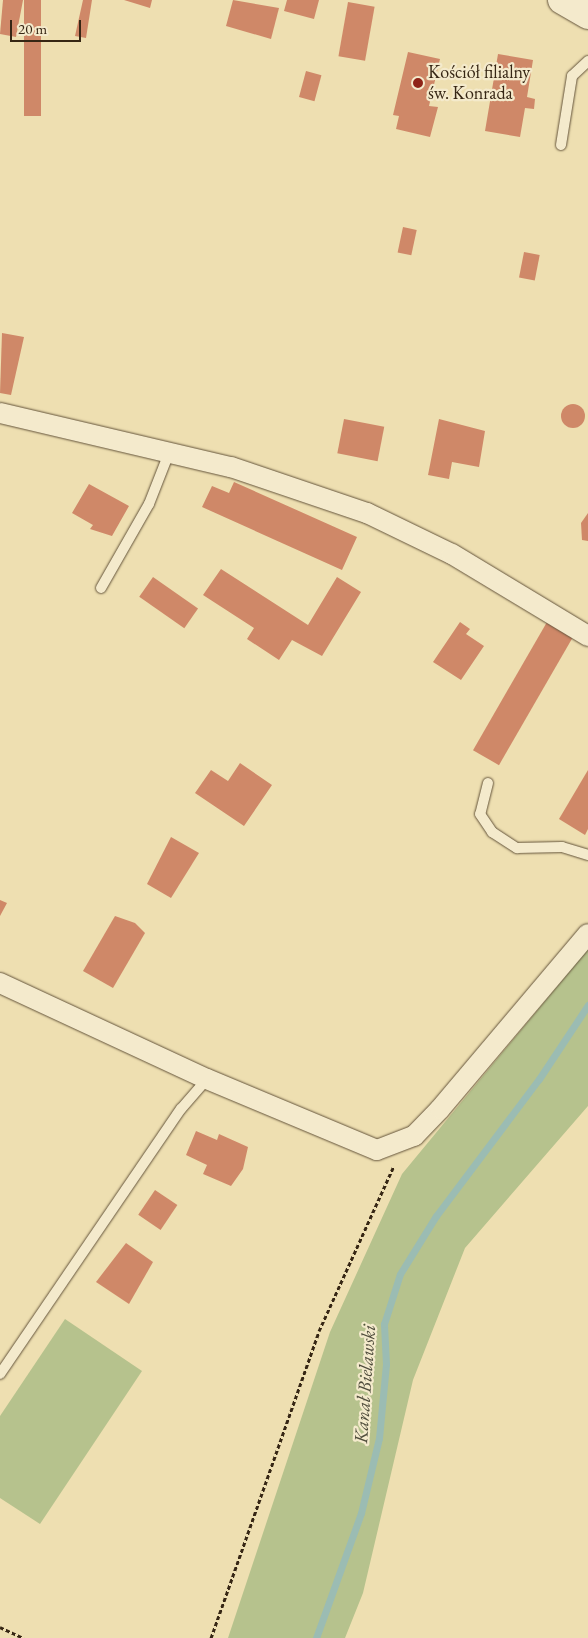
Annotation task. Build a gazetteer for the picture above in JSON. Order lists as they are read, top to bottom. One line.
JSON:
{"water":["Kanał Bielawski"],"places":["Kościół filialny św. Konrada"],"scale_bar":"20 m"}
